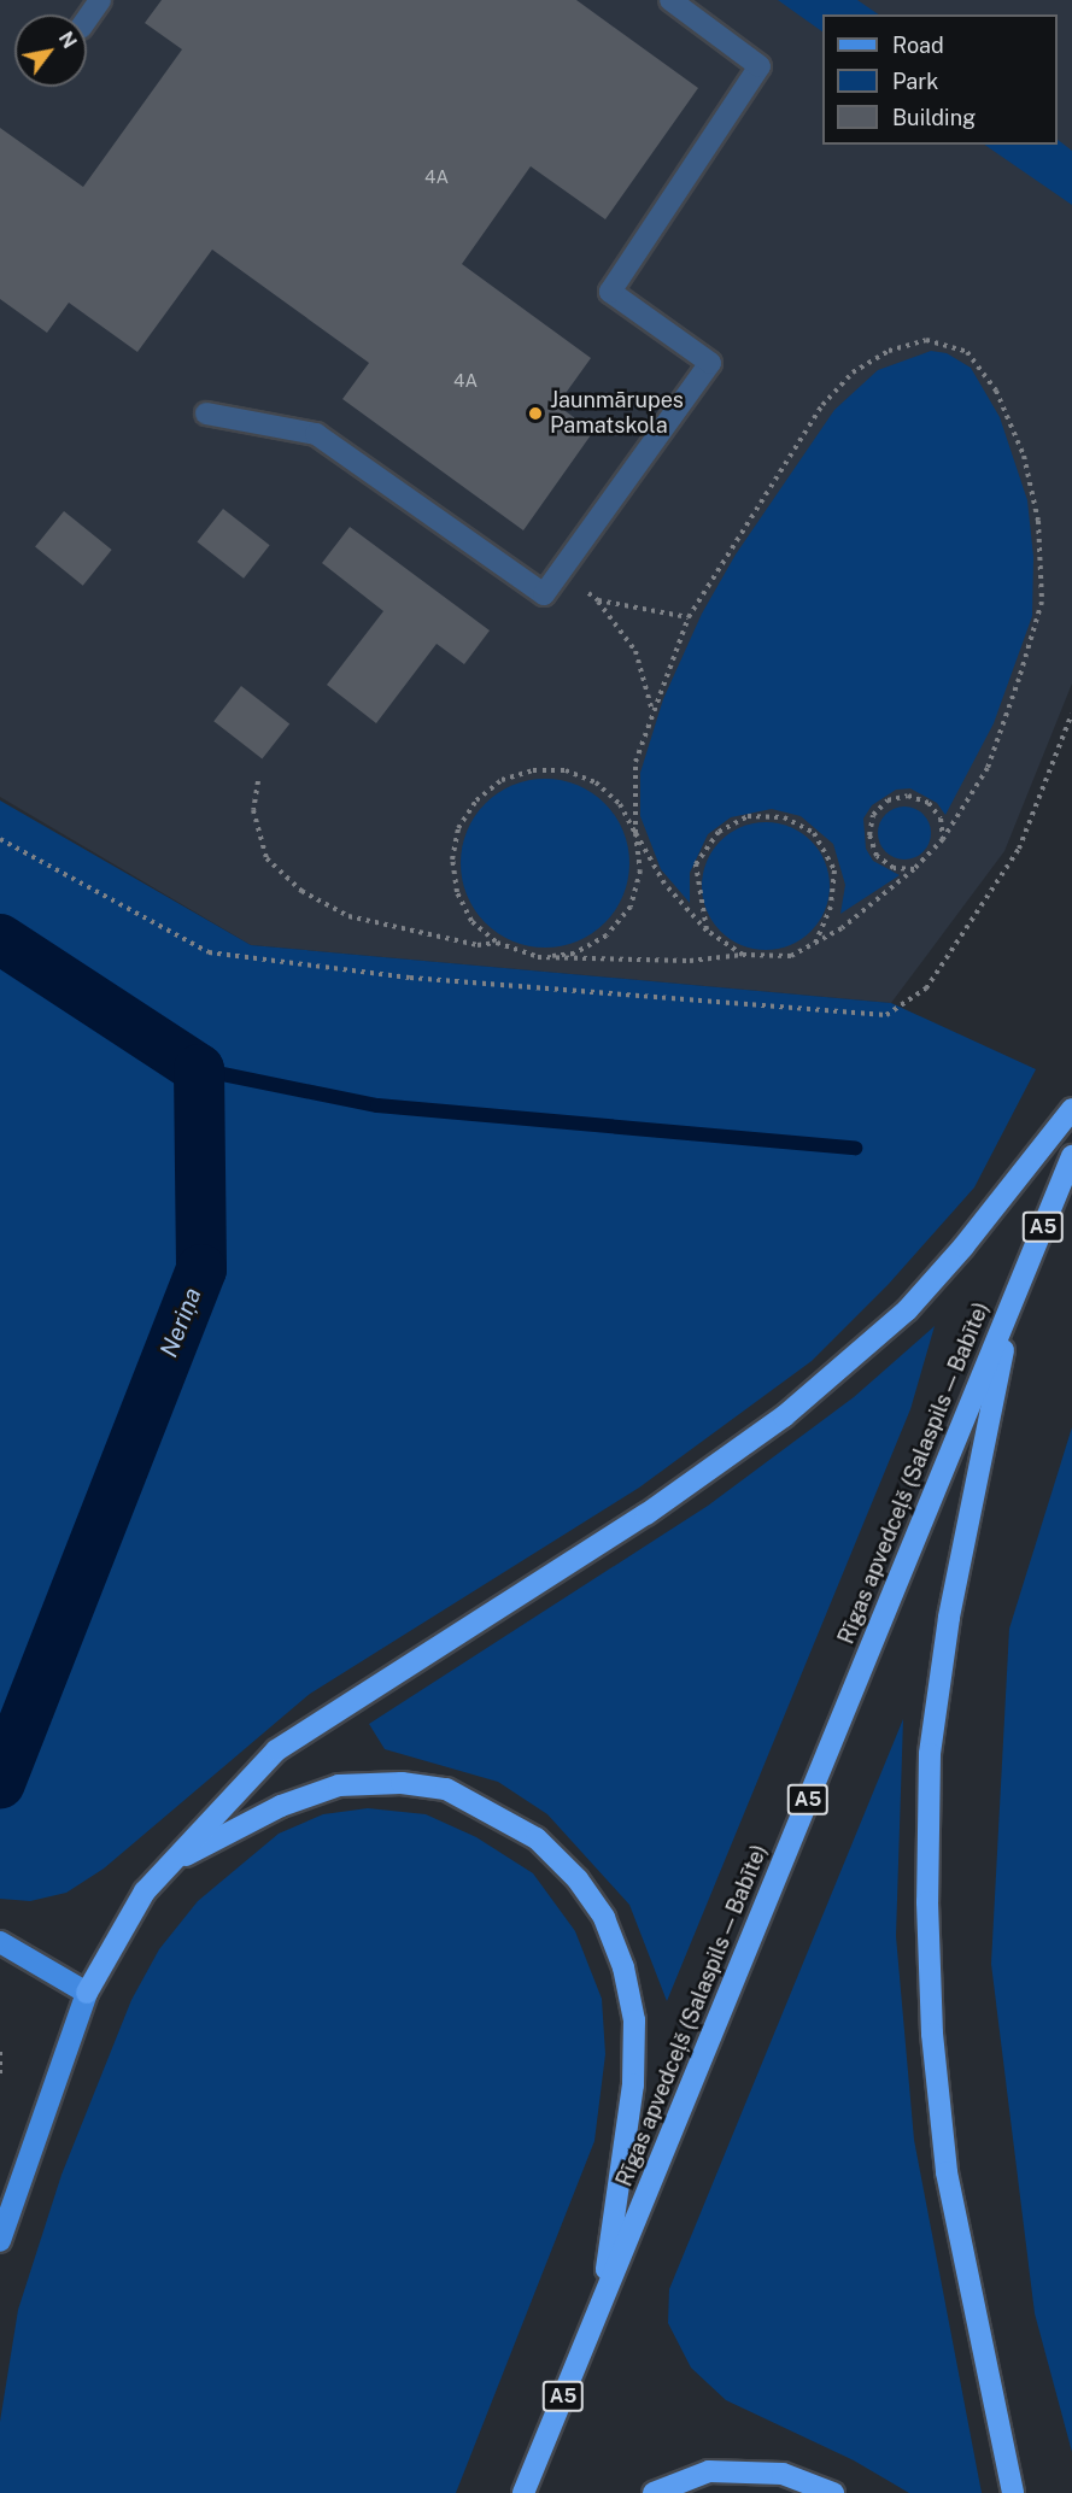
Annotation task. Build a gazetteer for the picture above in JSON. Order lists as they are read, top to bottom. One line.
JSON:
{"streets":{"highway":["A5","Rīgas apvedceļš (Salaspils — Babīte)"]},"water":["Neriņa"],"places":["Jaunmārupes Pamatskola"],"house_numbers":["4A","4A"],"legend":["Road","Park","Building"],"north":"top right"}
